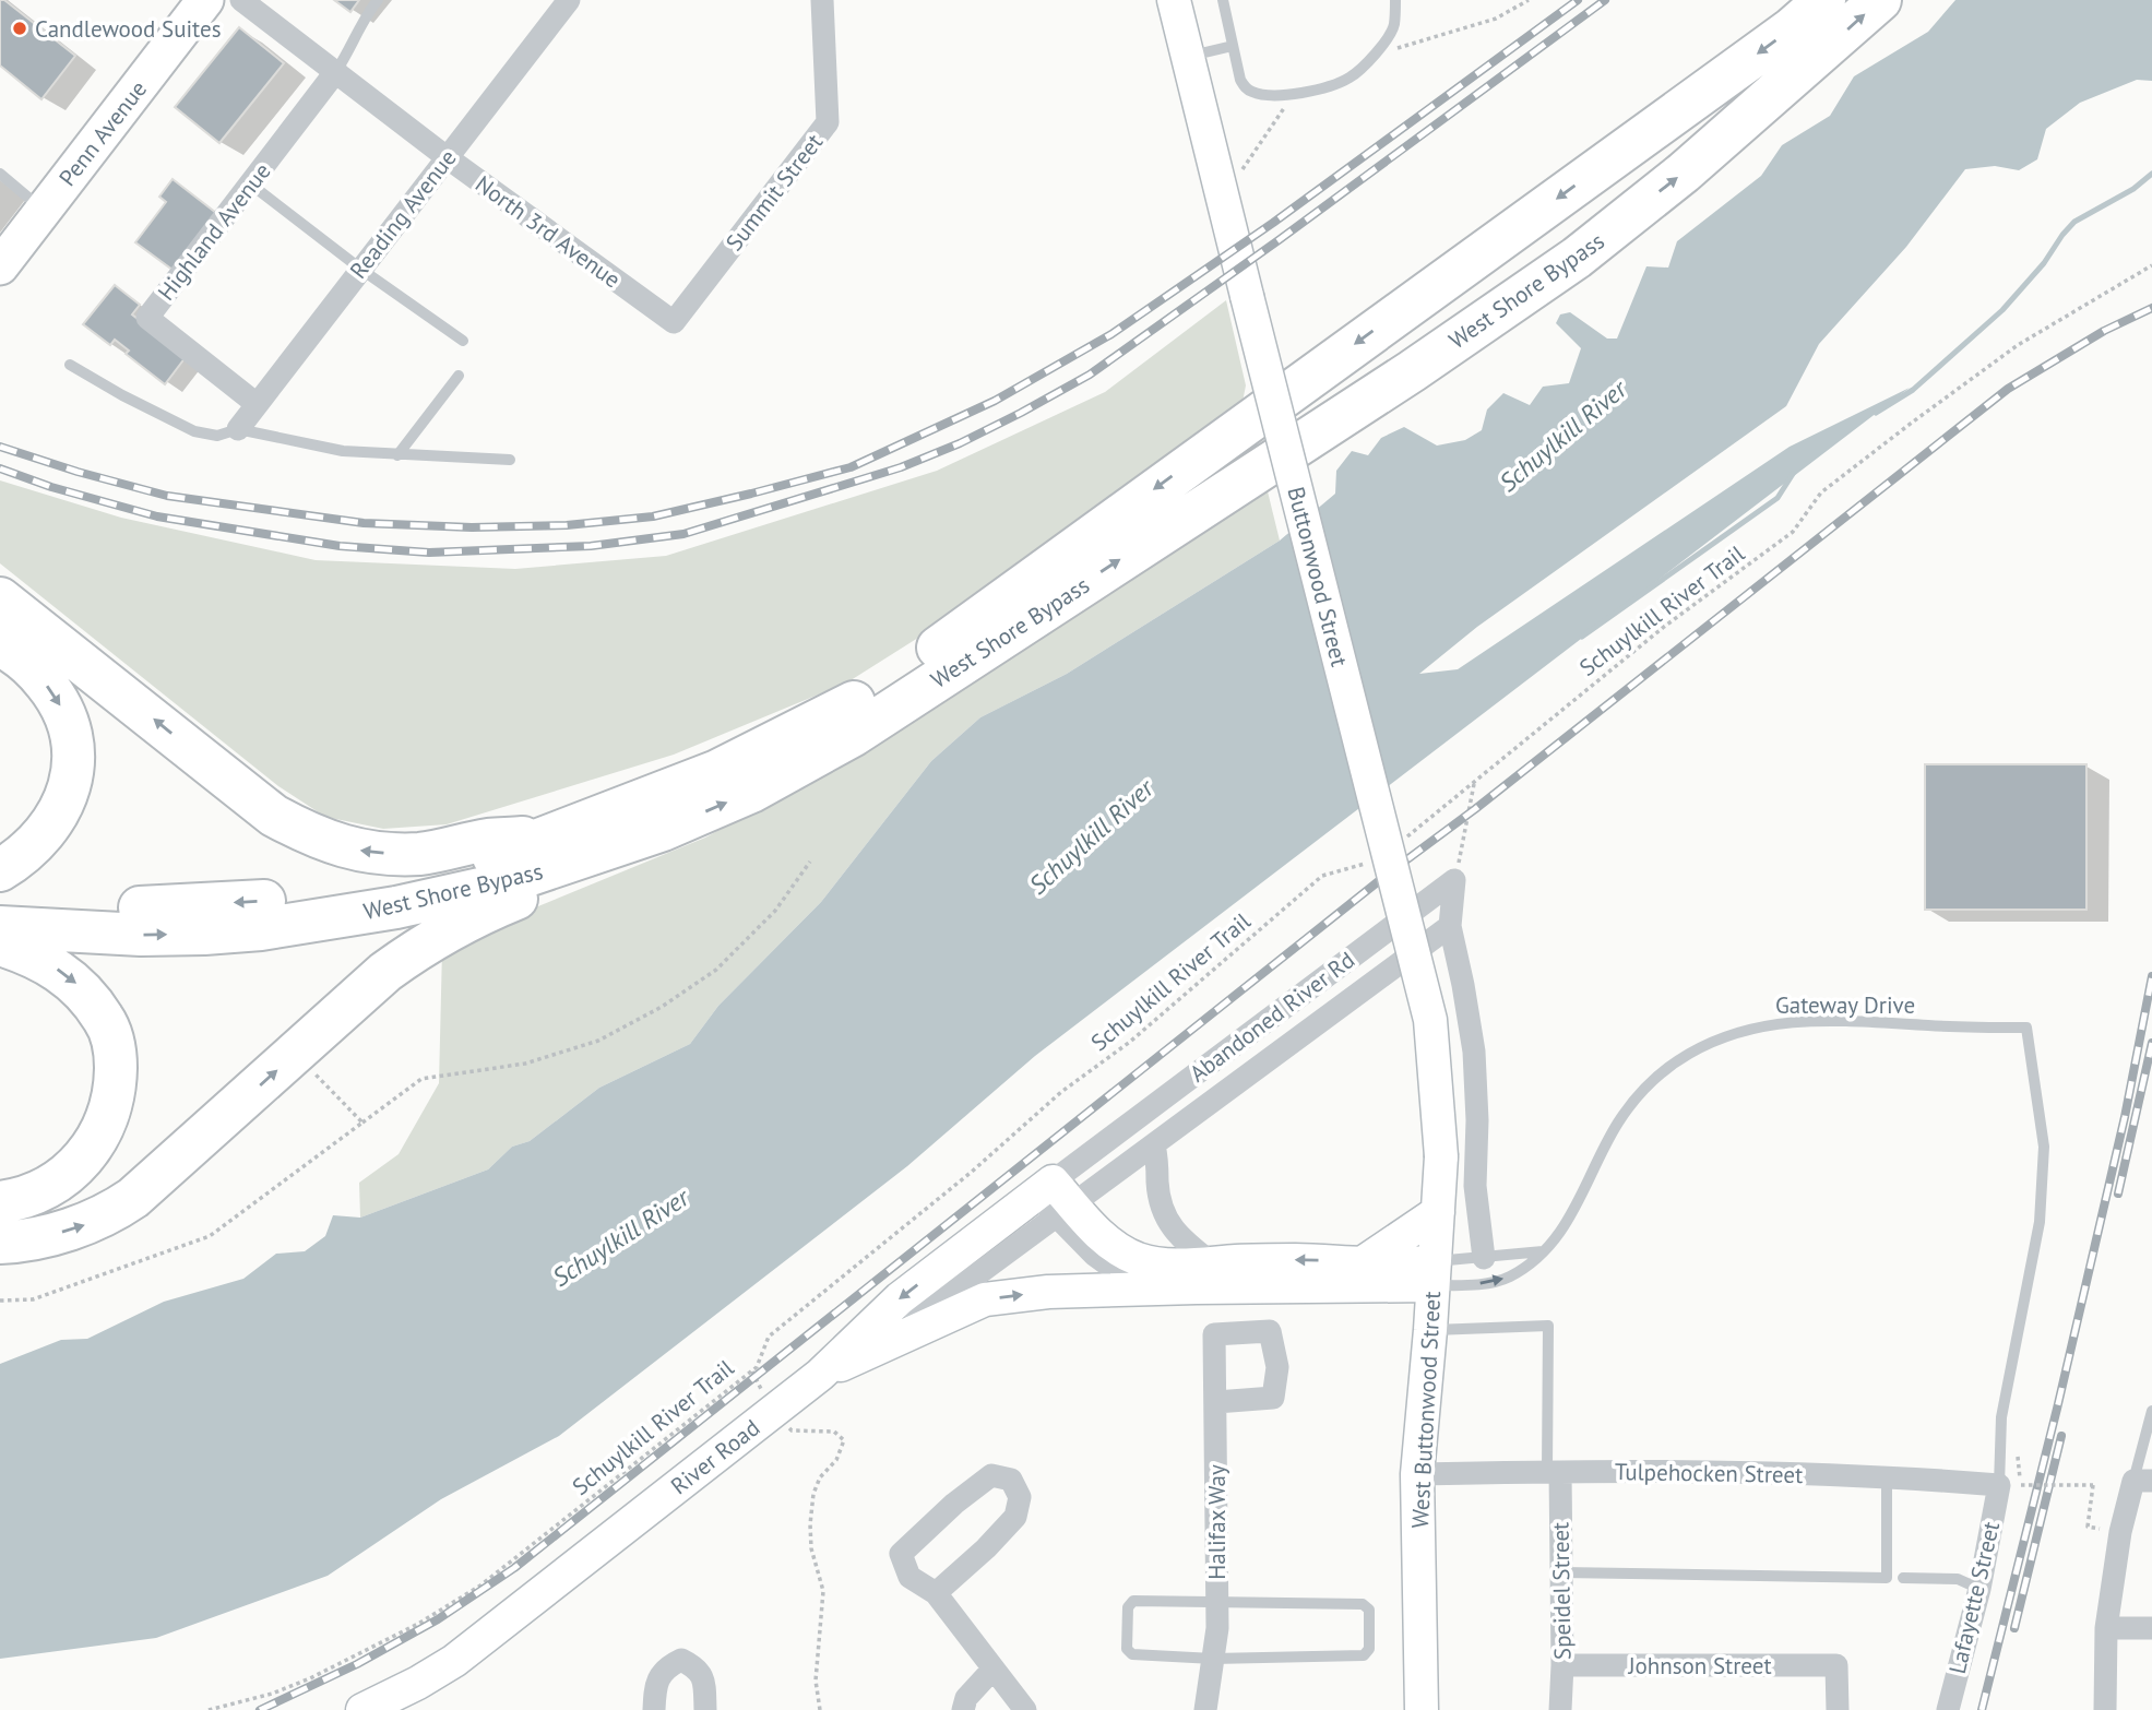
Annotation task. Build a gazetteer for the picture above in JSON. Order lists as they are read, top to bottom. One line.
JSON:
{"streets":{"highway":["West Shore Bypass"],"main road":["Penn Avenue"],"street":["Summit Street","Reading Avenue","Highland Avenue","North 3rd Avenue","Buttonwood Street","Abandoned River Rd","West Buttonwood Street","River Road","Tulpehocken Street","Halifax Way","Speidel Street","Lafayette Street","Johnson Street"],"lane":["Gateway Drive"],"path":["Schuylkill River Trail"]},"crossings":[["Summit Street","North 3rd Avenue"],["Reading Avenue","Highland Avenue"],["Reading Avenue","North 3rd Avenue"],["Highland Avenue","North 3rd Avenue"],["Buttonwood Street","West Buttonwood Street"],["Gateway Drive","West Buttonwood Street"],["Gateway Drive","Tulpehocken Street"],["Gateway Drive","Lafayette Street"],["Abandoned River Rd","River Road"],["West Buttonwood Street","Tulpehocken Street"],["Tulpehocken Street","Speidel Street"],["Tulpehocken Street","Lafayette Street"],["Speidel Street","Johnson Street"]],"water":["Schuylkill River"],"places":["Candlewood Suites"]}
